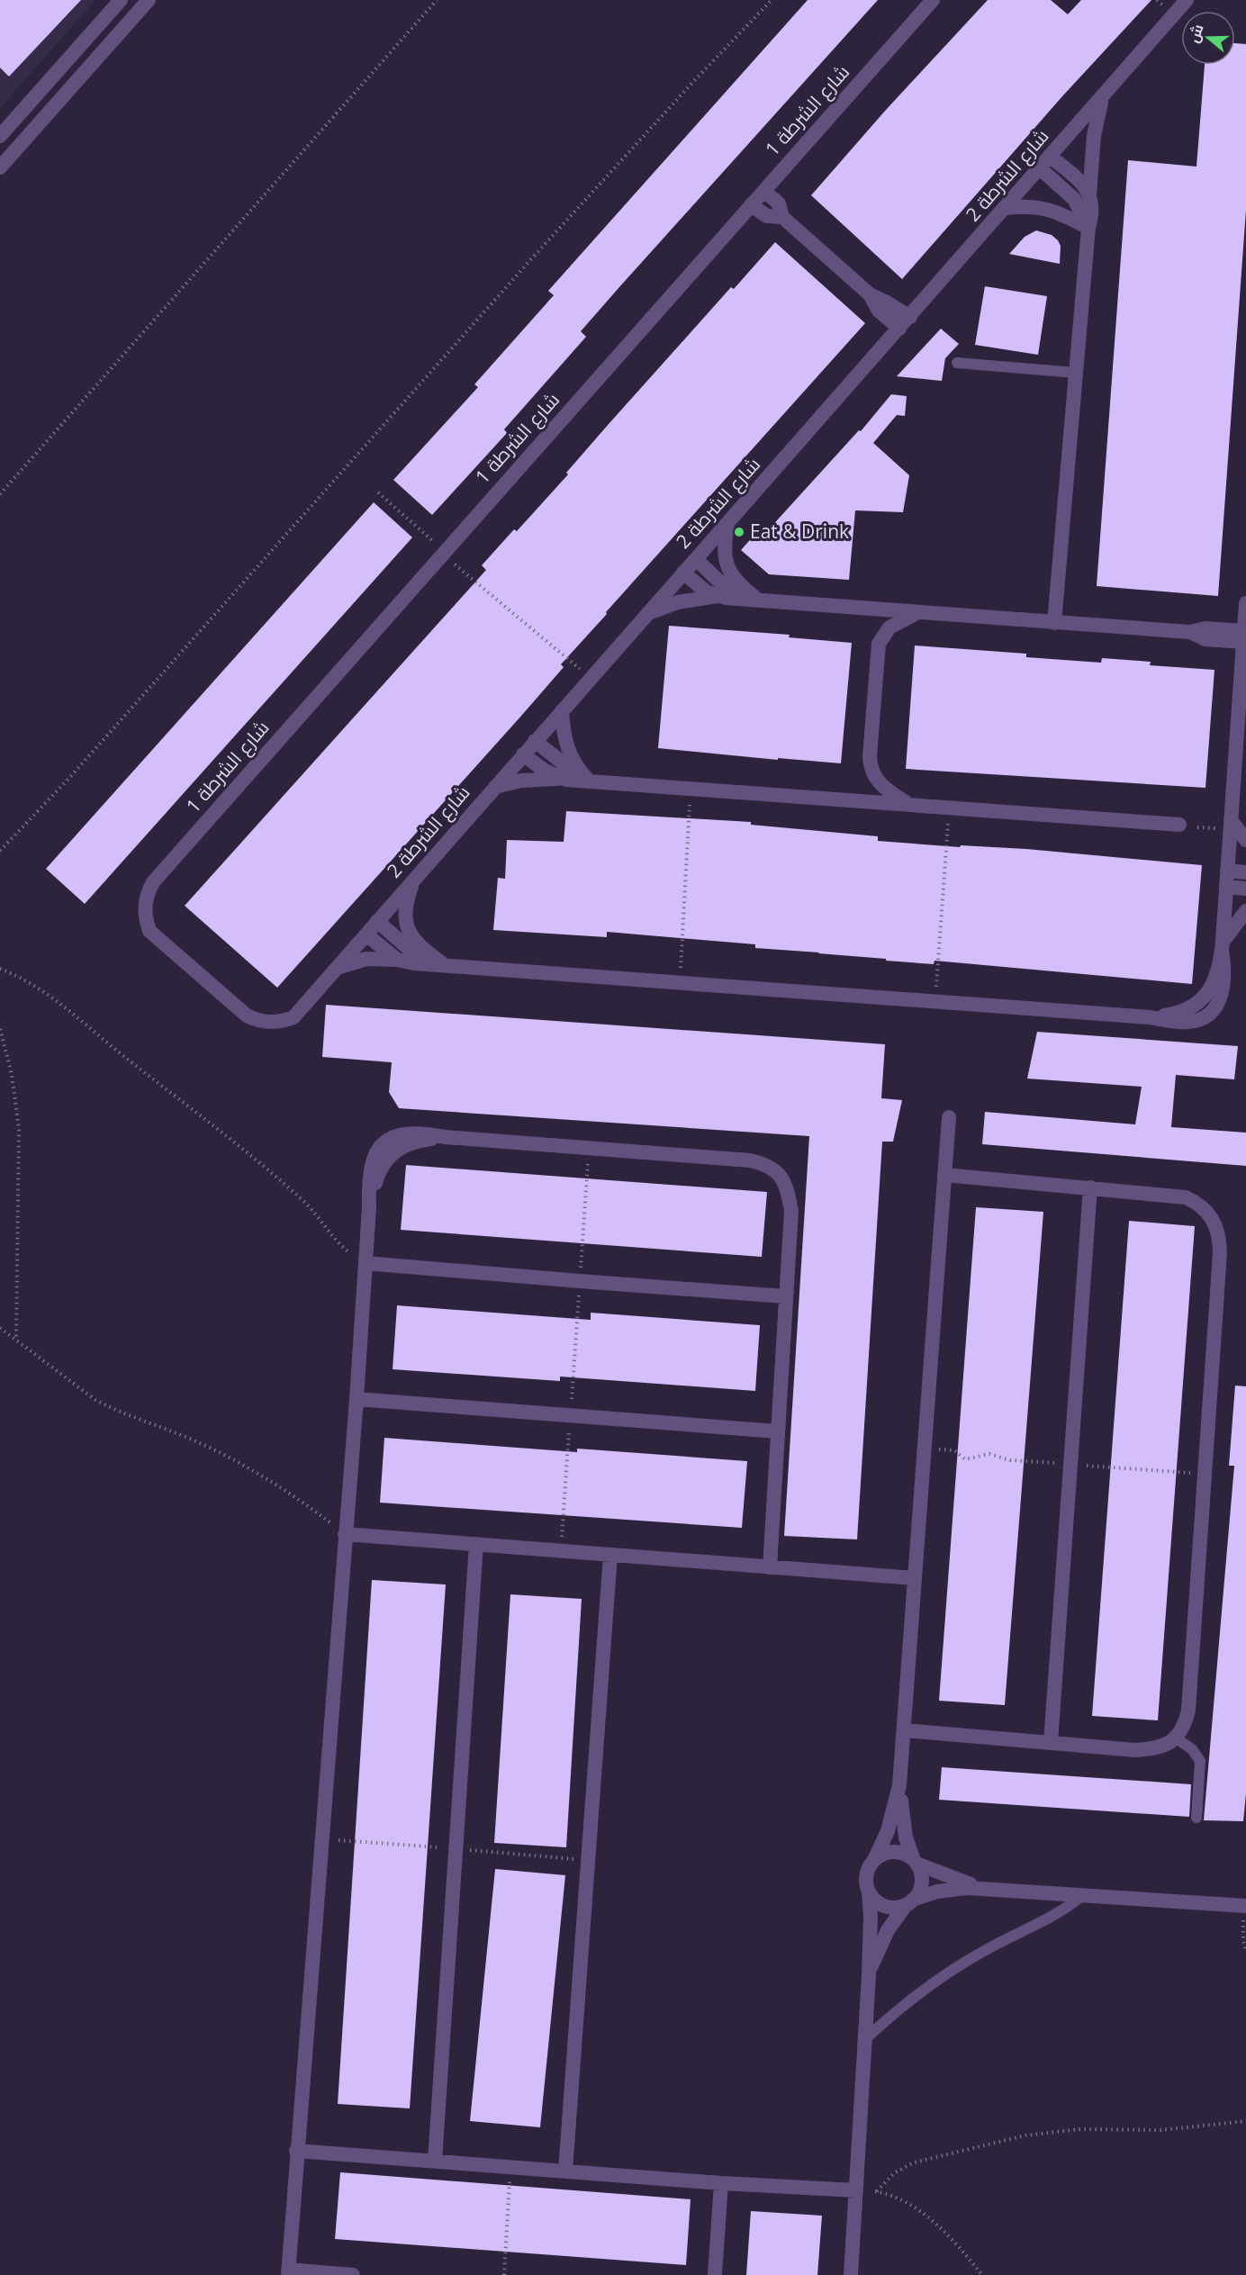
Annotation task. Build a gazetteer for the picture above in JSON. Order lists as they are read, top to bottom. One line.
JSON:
{"streets":{"street":["شارع الشرطة 1","شارع الشرطة 2"]},"crossings":[["شارع الشرطة 1","شارع الشرطة 2"]],"places":["Eat & Drink"],"north":"left"}
